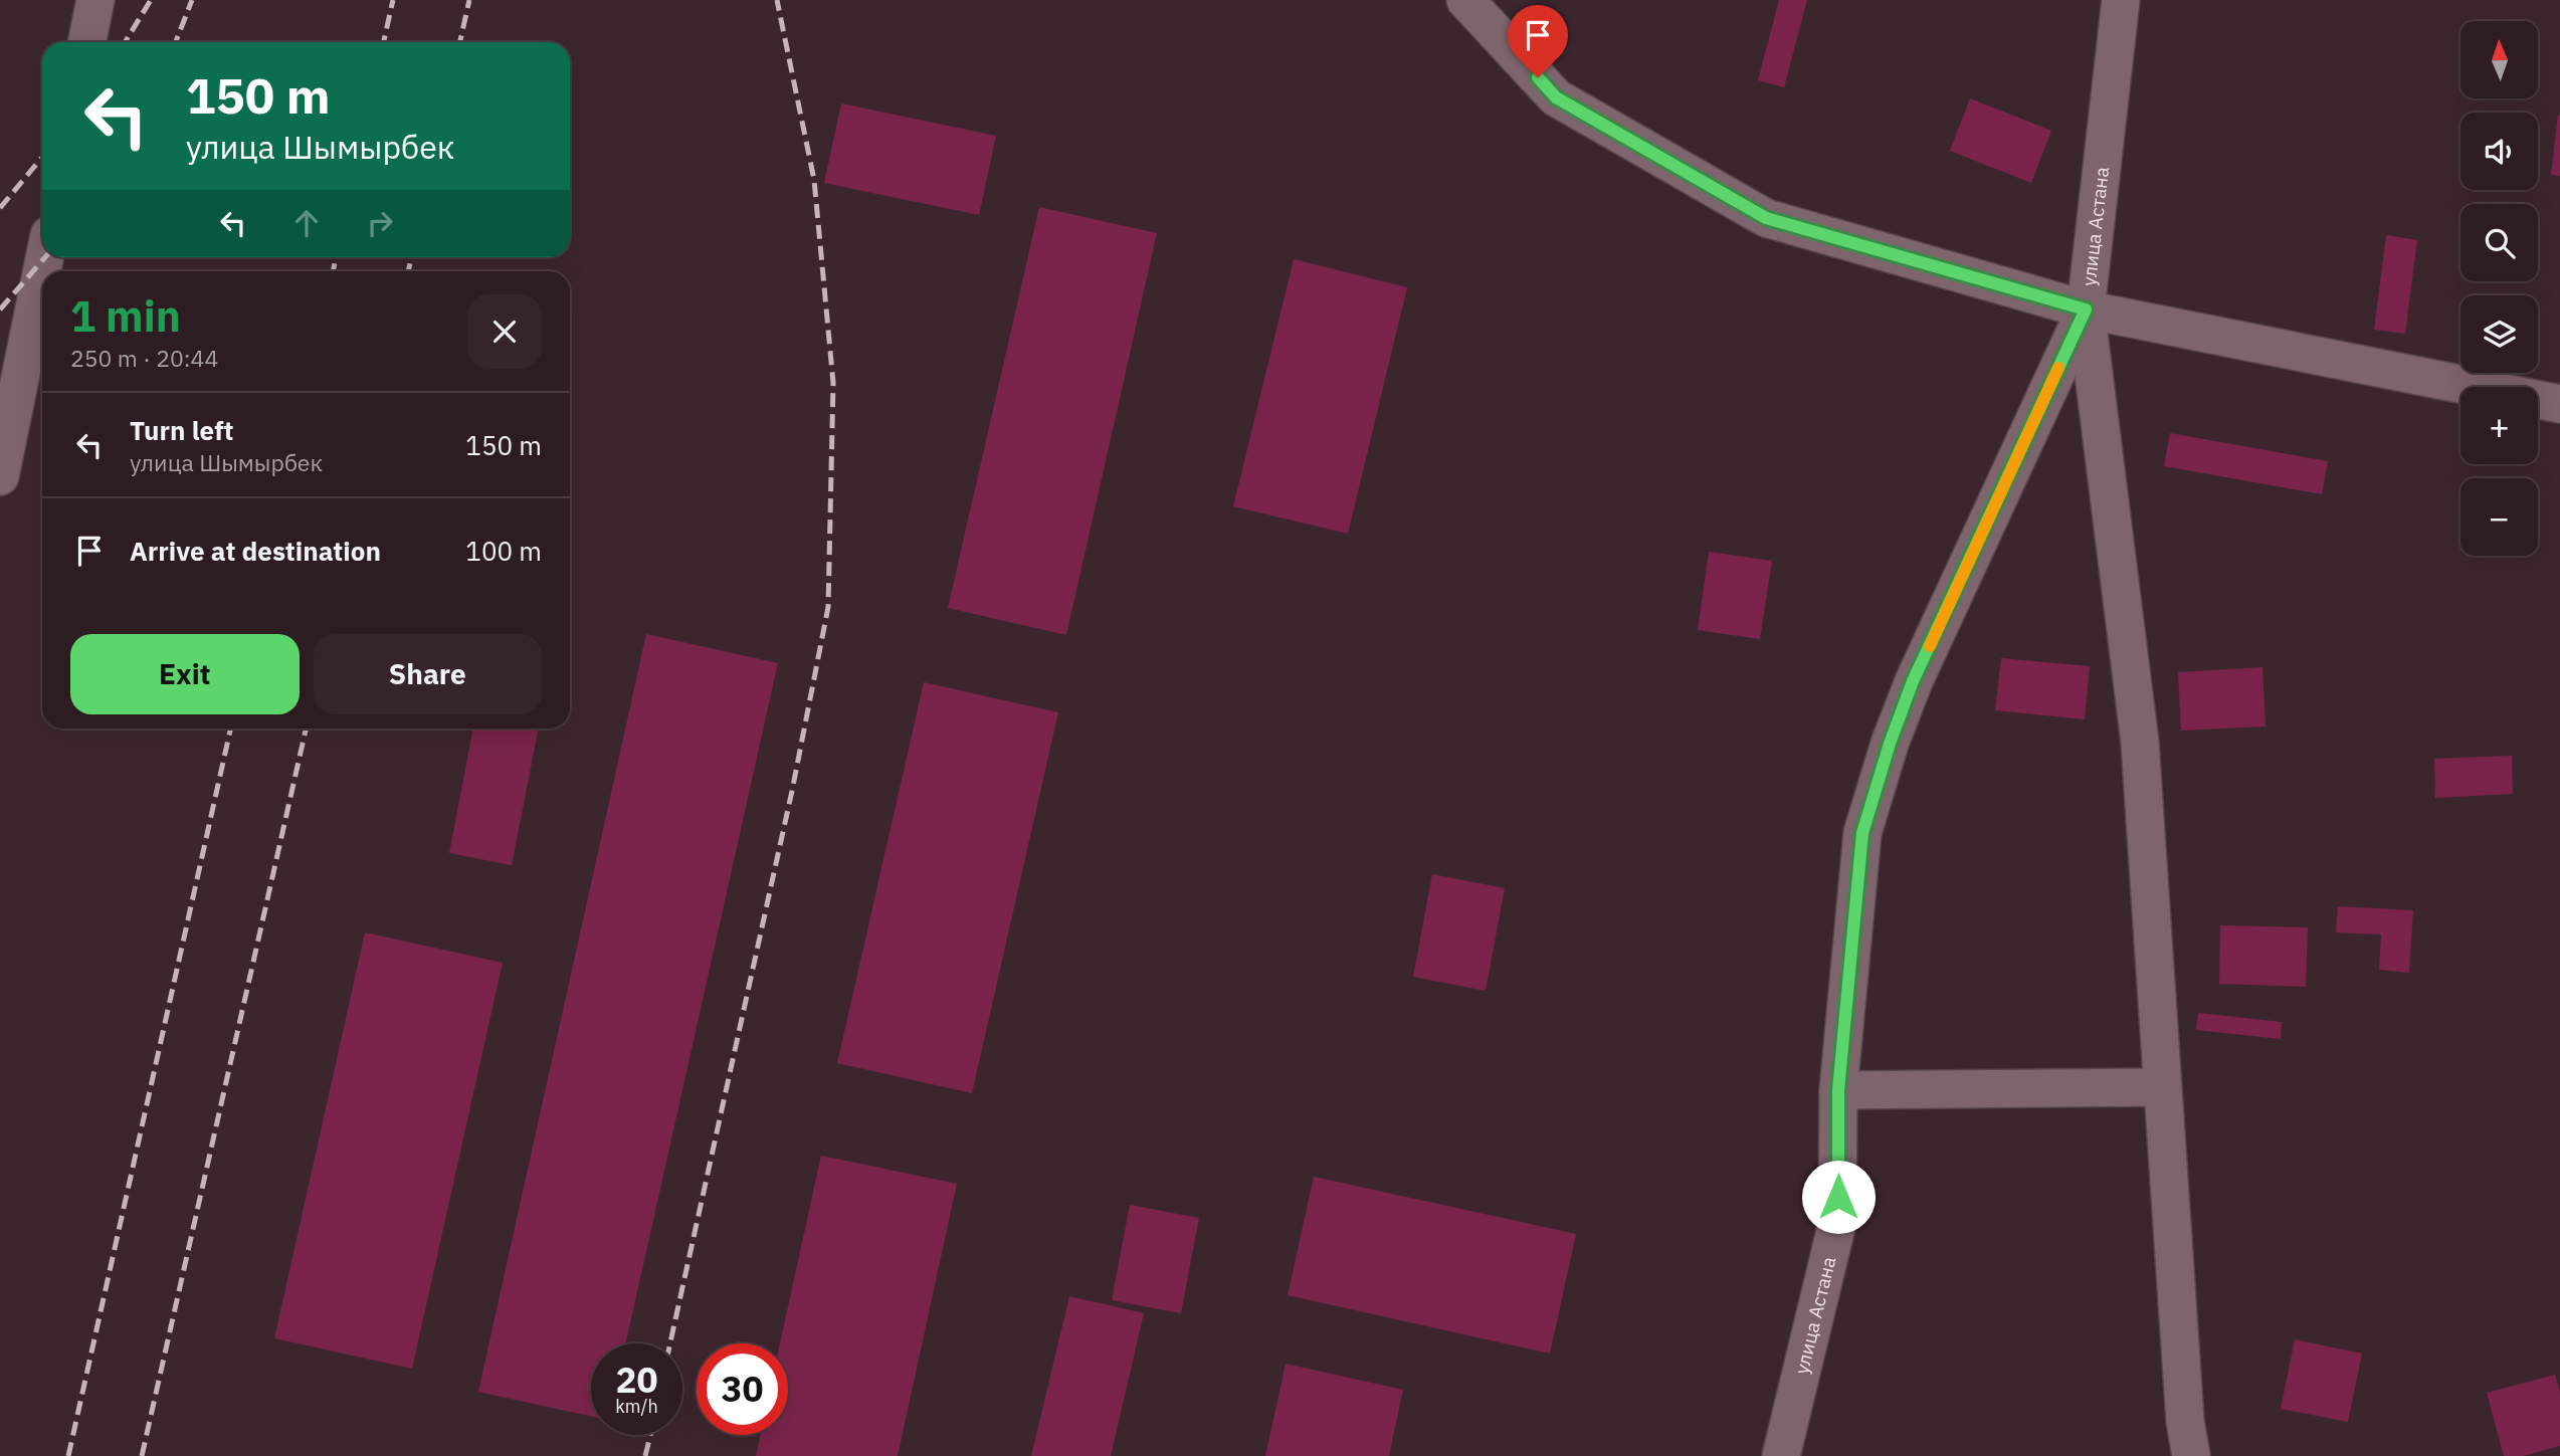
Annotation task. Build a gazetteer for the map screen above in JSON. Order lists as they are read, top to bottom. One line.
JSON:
{"streets":{"street":["улица Астана"]},"north":"top","page":{"map_buttons":["+","−"],"turn":["150 m","улица Шымырбек"],"heading":["1 min","250 m · 20:44"],"list":[{"name":"Turn left","note":"улица Шымырбек","value":"150 m"},{"name":"Arrive at destination","value":"100 m"}],"buttons":["Exit","Share"],"speed":"20 km/h","limit":"30"}}
